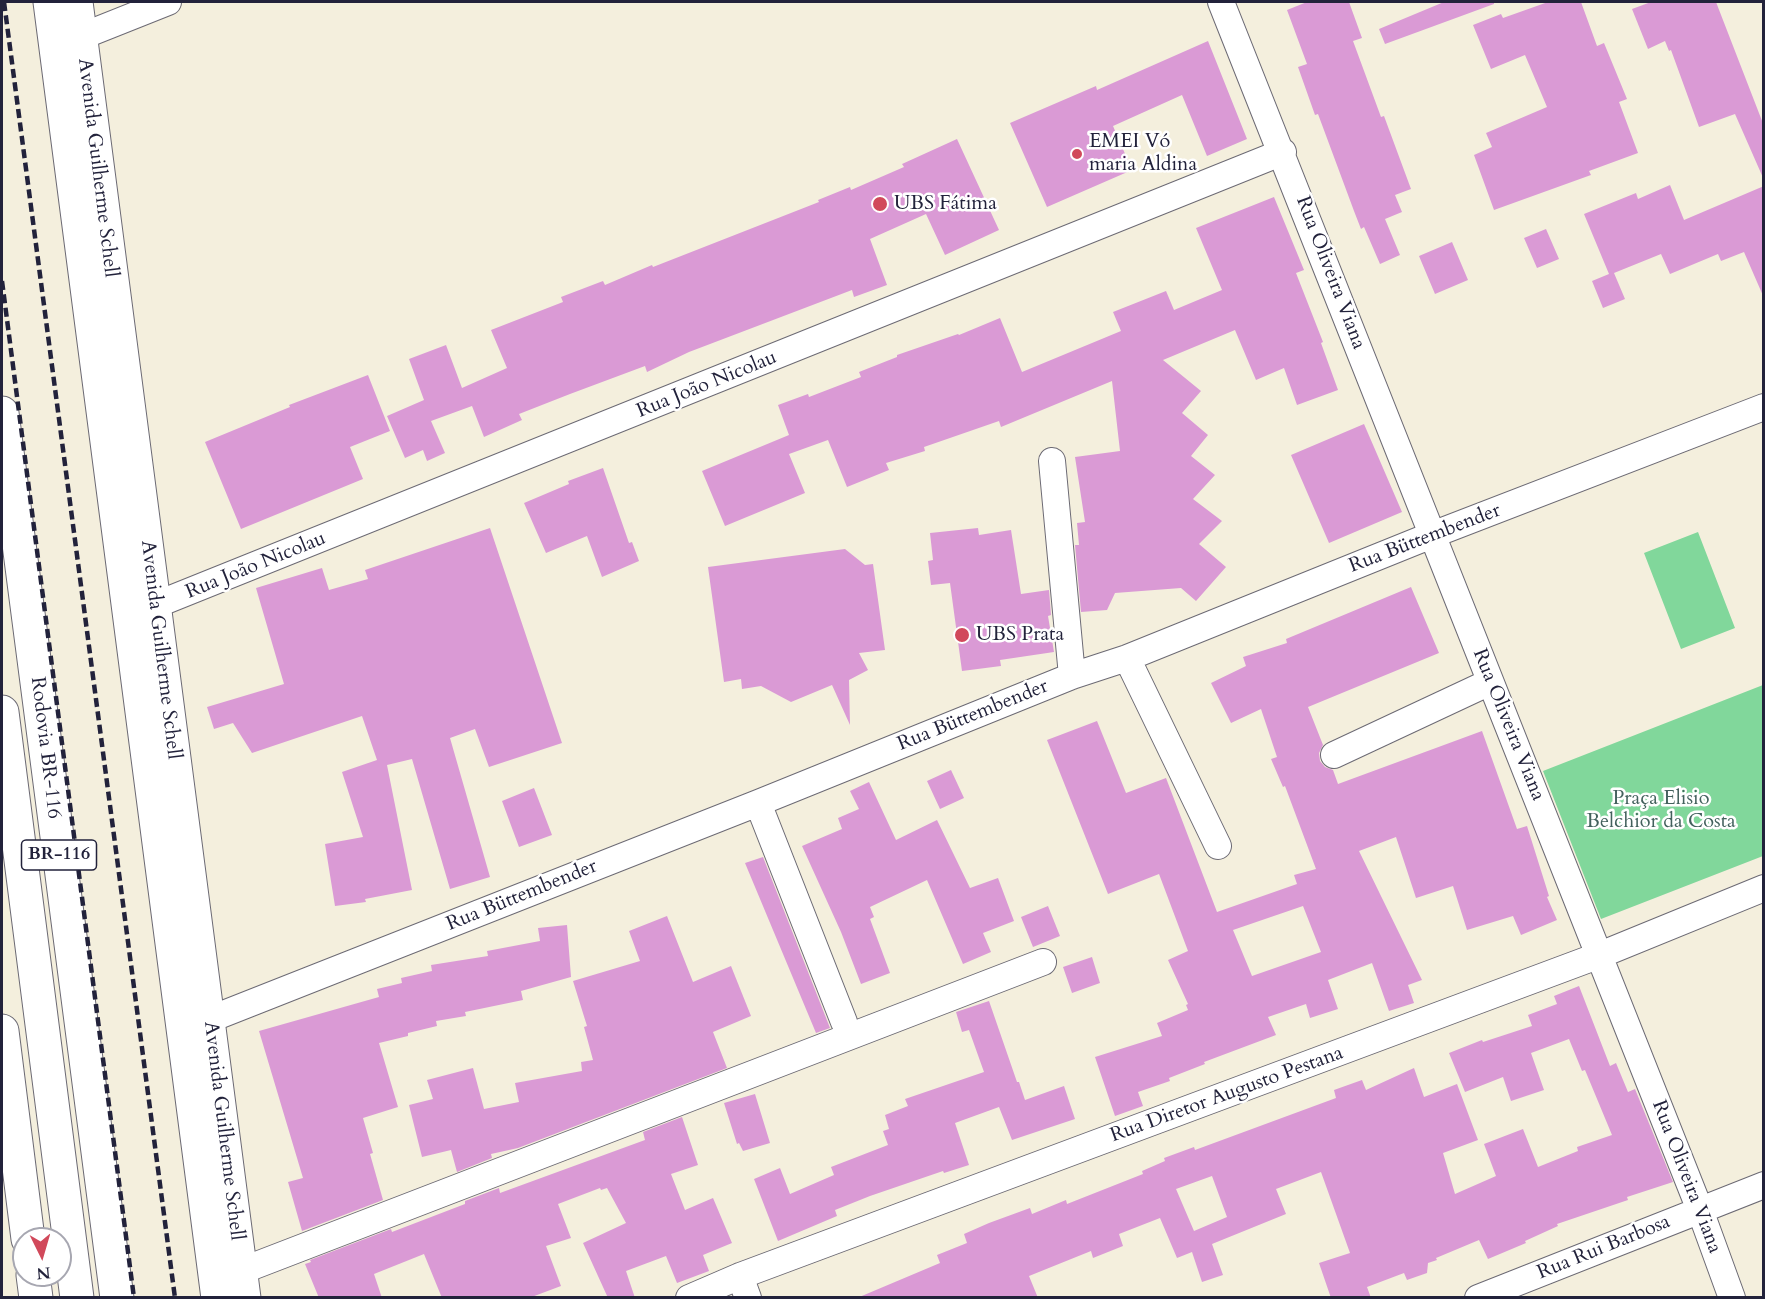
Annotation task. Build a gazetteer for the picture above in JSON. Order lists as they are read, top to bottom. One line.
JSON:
{"streets":{"main road":["Avenida Guilherme Schell","Rodovia BR-116","BR-116"],"street":["Rua Oliveira Viana","Rua João Nicolau","Rua Büttembender","Rua Diretor Augusto Pestana","Rua Rui Barbosa"]},"crossings":[["Avenida Guilherme Schell","Rua João Nicolau"],["Avenida Guilherme Schell","Rua Büttembender"],["Rua Oliveira Viana","Rua João Nicolau"],["Rua Oliveira Viana","Rua Büttembender"],["Rua Oliveira Viana","Rua Diretor Augusto Pestana"],["Rua Oliveira Viana","Rua Rui Barbosa"]],"parks":["Praça Elisio Belchior da Costa"],"places":["EMEI Vó maria Aldina","UBS Fátima","UBS Prata"],"north":"bottom"}
